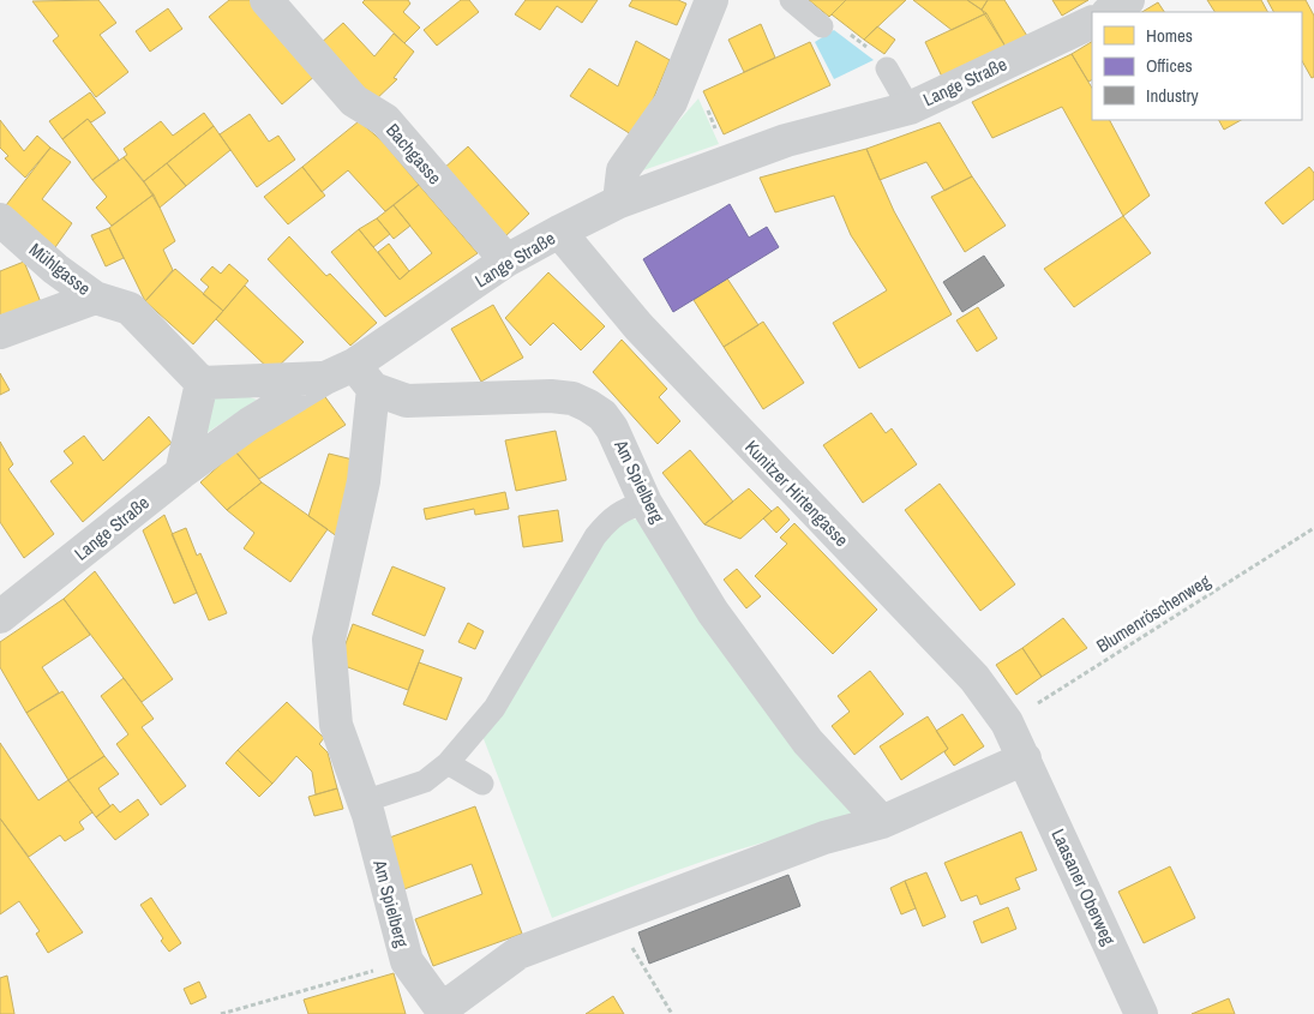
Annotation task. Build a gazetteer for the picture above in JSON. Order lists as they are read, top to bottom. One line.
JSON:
{"streets":{"street":["Lange Straße","Bachgasse","Mühlgasse","Am Spielberg","Kunitzer Hirtengasse","Laasaner Oberweg"],"path":["Blumenröschenweg"]},"crossings":[["Lange Straße","Bachgasse"],["Lange Straße","Am Spielberg"],["Lange Straße","Kunitzer Hirtengasse"],["Am Spielberg","Kunitzer Hirtengasse"],["Am Spielberg","Laasaner Oberweg"],["Kunitzer Hirtengasse","Blumenröschenweg"],["Kunitzer Hirtengasse","Laasaner Oberweg"]],"legend":["Homes","Offices","Industry"]}
